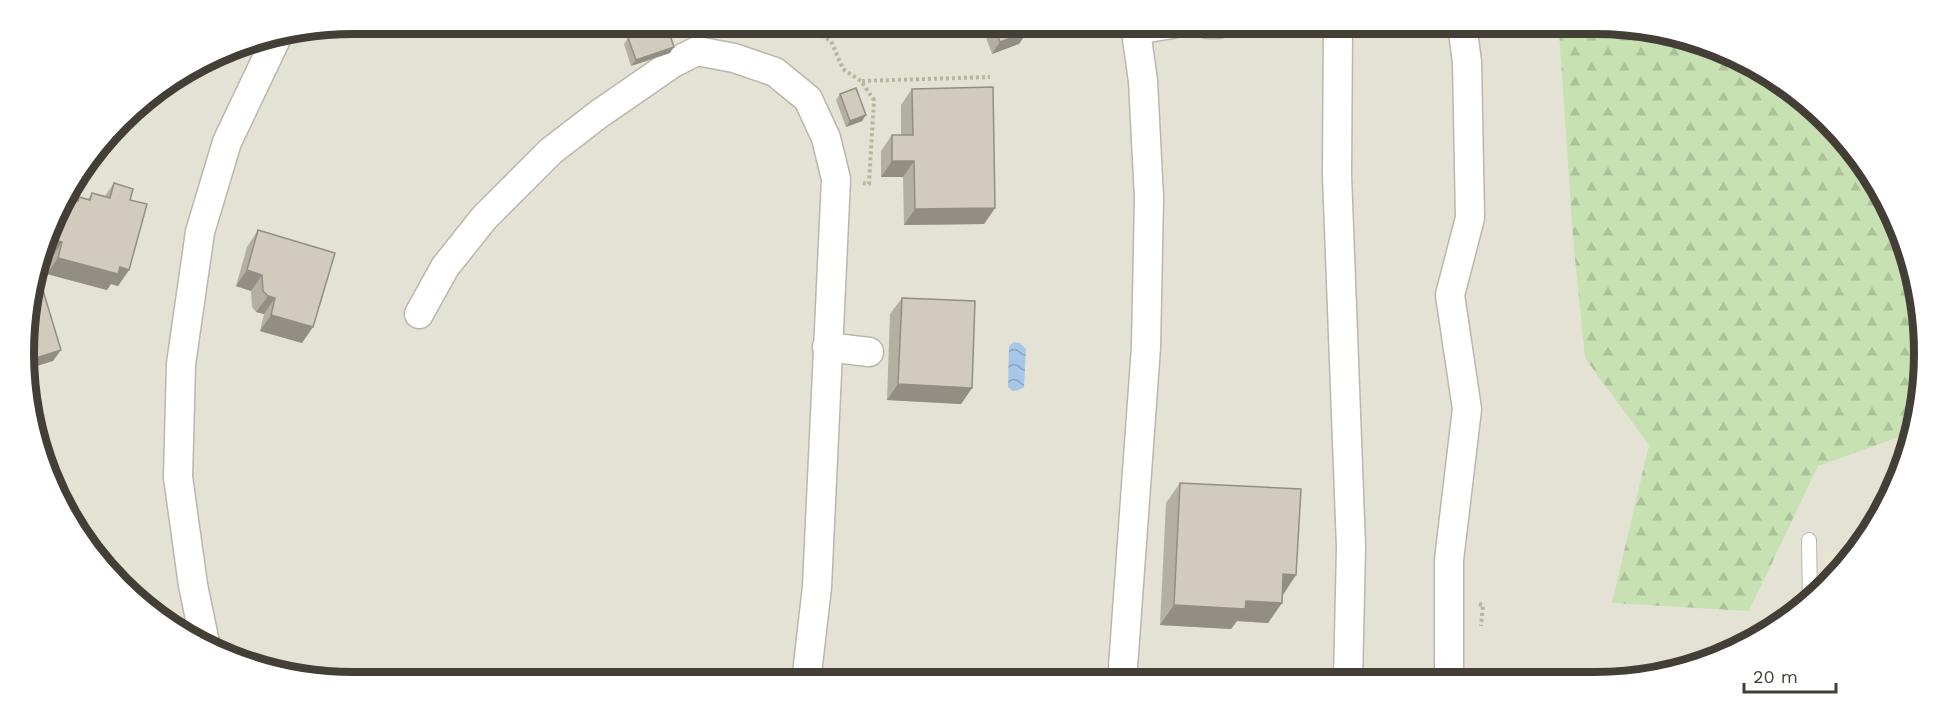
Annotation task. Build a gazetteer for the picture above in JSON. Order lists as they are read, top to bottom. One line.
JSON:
{"scale_bar":"20 m"}
